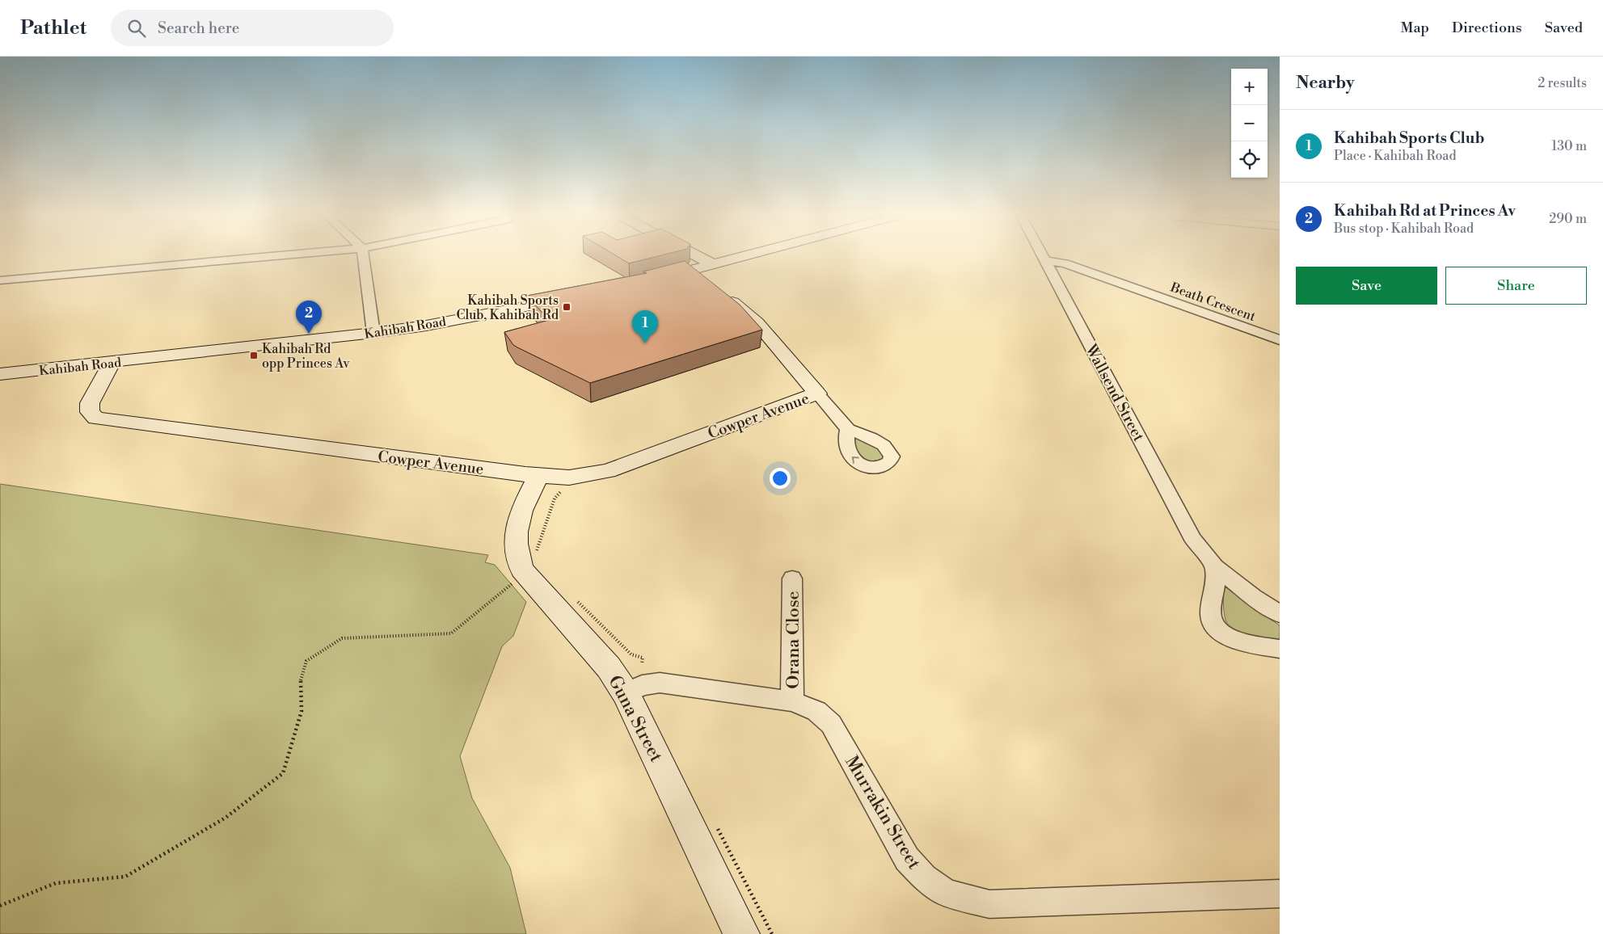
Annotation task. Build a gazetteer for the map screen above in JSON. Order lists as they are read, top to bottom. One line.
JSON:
{"streets":{"main road":["Kahibah Road","Cowper Avenue","Guna Street"],"street":["Beath Crescent","Wallsend Street","Orana Close","Murrakin Street"]},"crossings":[["Beath Crescent","Wallsend Street"],["Kahibah Road","Cowper Avenue"],["Cowper Avenue","Guna Street"],["Orana Close","Murrakin Street"],["Guna Street","Murrakin Street"]],"places":{"transit":["Kahibah Sports Club, Kahibah Rd","Kahibah Rd opp Princes Av"]},"page":{"header":"Pathlet","search":"Search here","nav":["Map","Directions","Saved"],"heading":["Nearby","2 results"],"map_buttons":["+","−"],"list":[{"mark":"1","name":"Kahibah Sports Club","note":"Place · Kahibah Road","value":"130 m"},{"mark":"2","name":"Kahibah Rd at Princes Av","note":"Bus stop · Kahibah Road","value":"290 m"}],"buttons":["Save","Share"],"pins":["2","1"]}}
